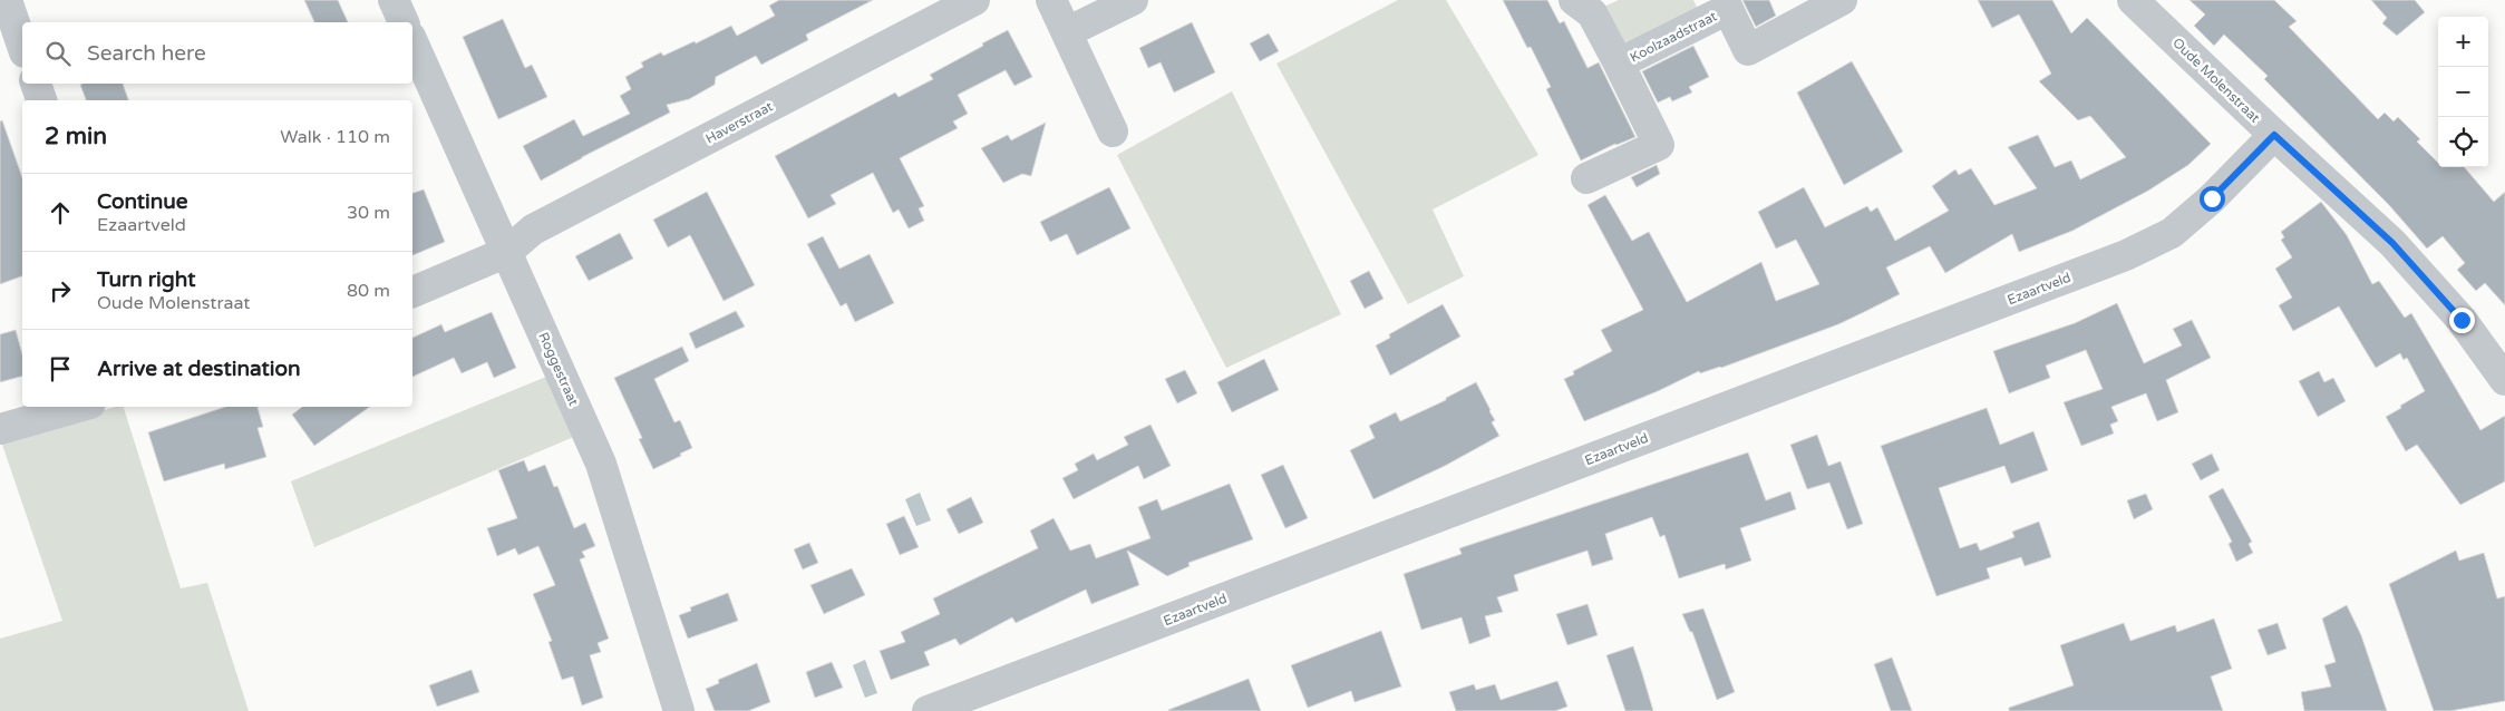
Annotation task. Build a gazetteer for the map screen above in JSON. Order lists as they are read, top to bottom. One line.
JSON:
{"streets":{"street":["Koolzaadstraat","Oude Molenstraat","Haverstraat","Ezaartveld","Roggestraat"]},"crossings":[["Oude Molenstraat","Ezaartveld"],["Haverstraat","Roggestraat"]],"page":{"map_buttons":["+","−"],"search":"Search here","heading":["2 min","Walk · 110 m"],"list":[["Continue","Ezaartveld","30 m"],["Turn right","Oude Molenstraat","80 m"],"Arrive at destination"]}}
